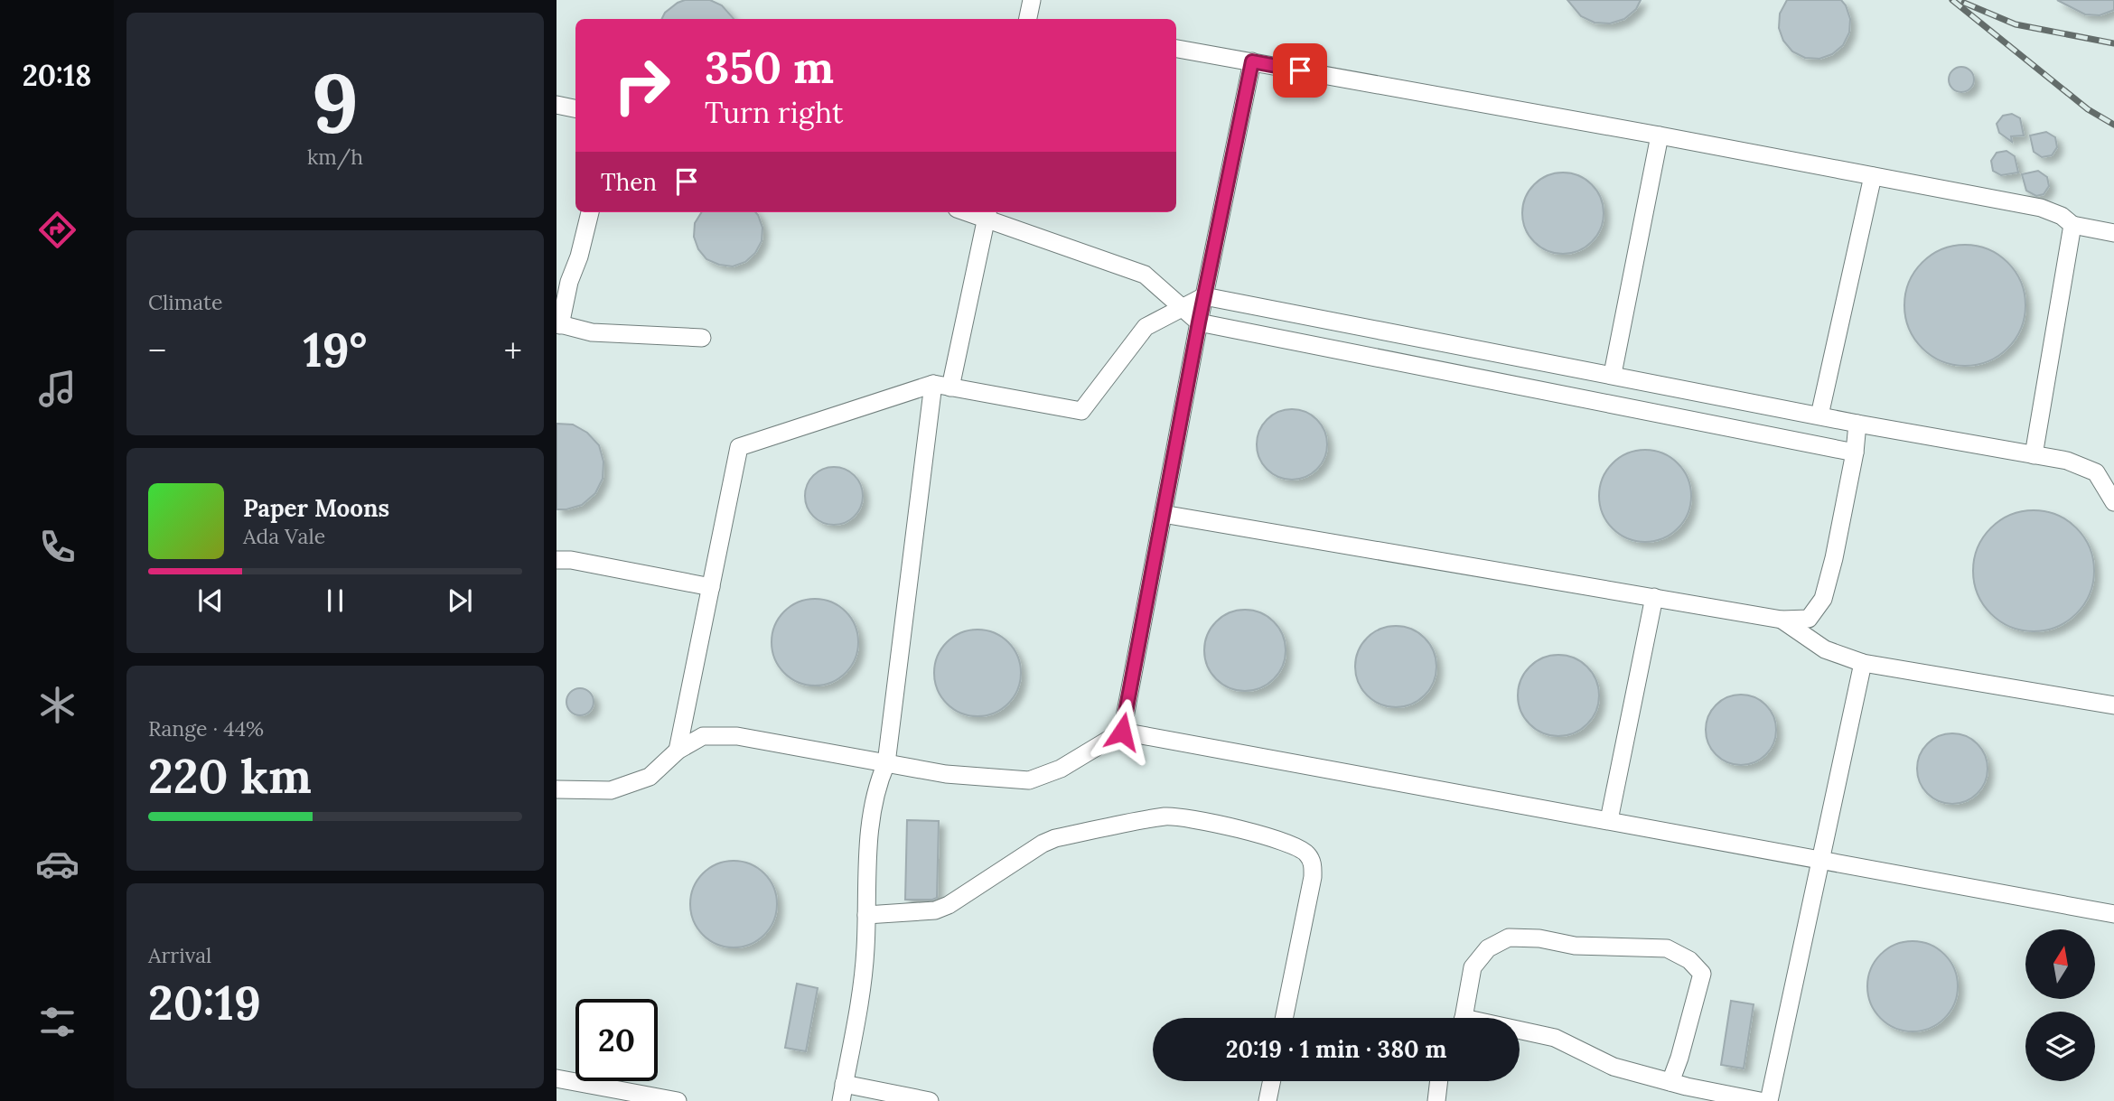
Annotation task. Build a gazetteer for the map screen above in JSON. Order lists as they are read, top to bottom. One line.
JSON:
{"north":"top","page":{"tabs":"20:18","tile":[["9","km/h"],"Climate",["Range · 44%","220 km"],["Arrival","20:19"]],"turn":["350 m","Turn right"],"then":"Then","heat":["−","19°","+"],"song":["Paper Moons","Ada Vale"],"limit":"20","trip":"20:19 · 1 min · 380 m"}}
